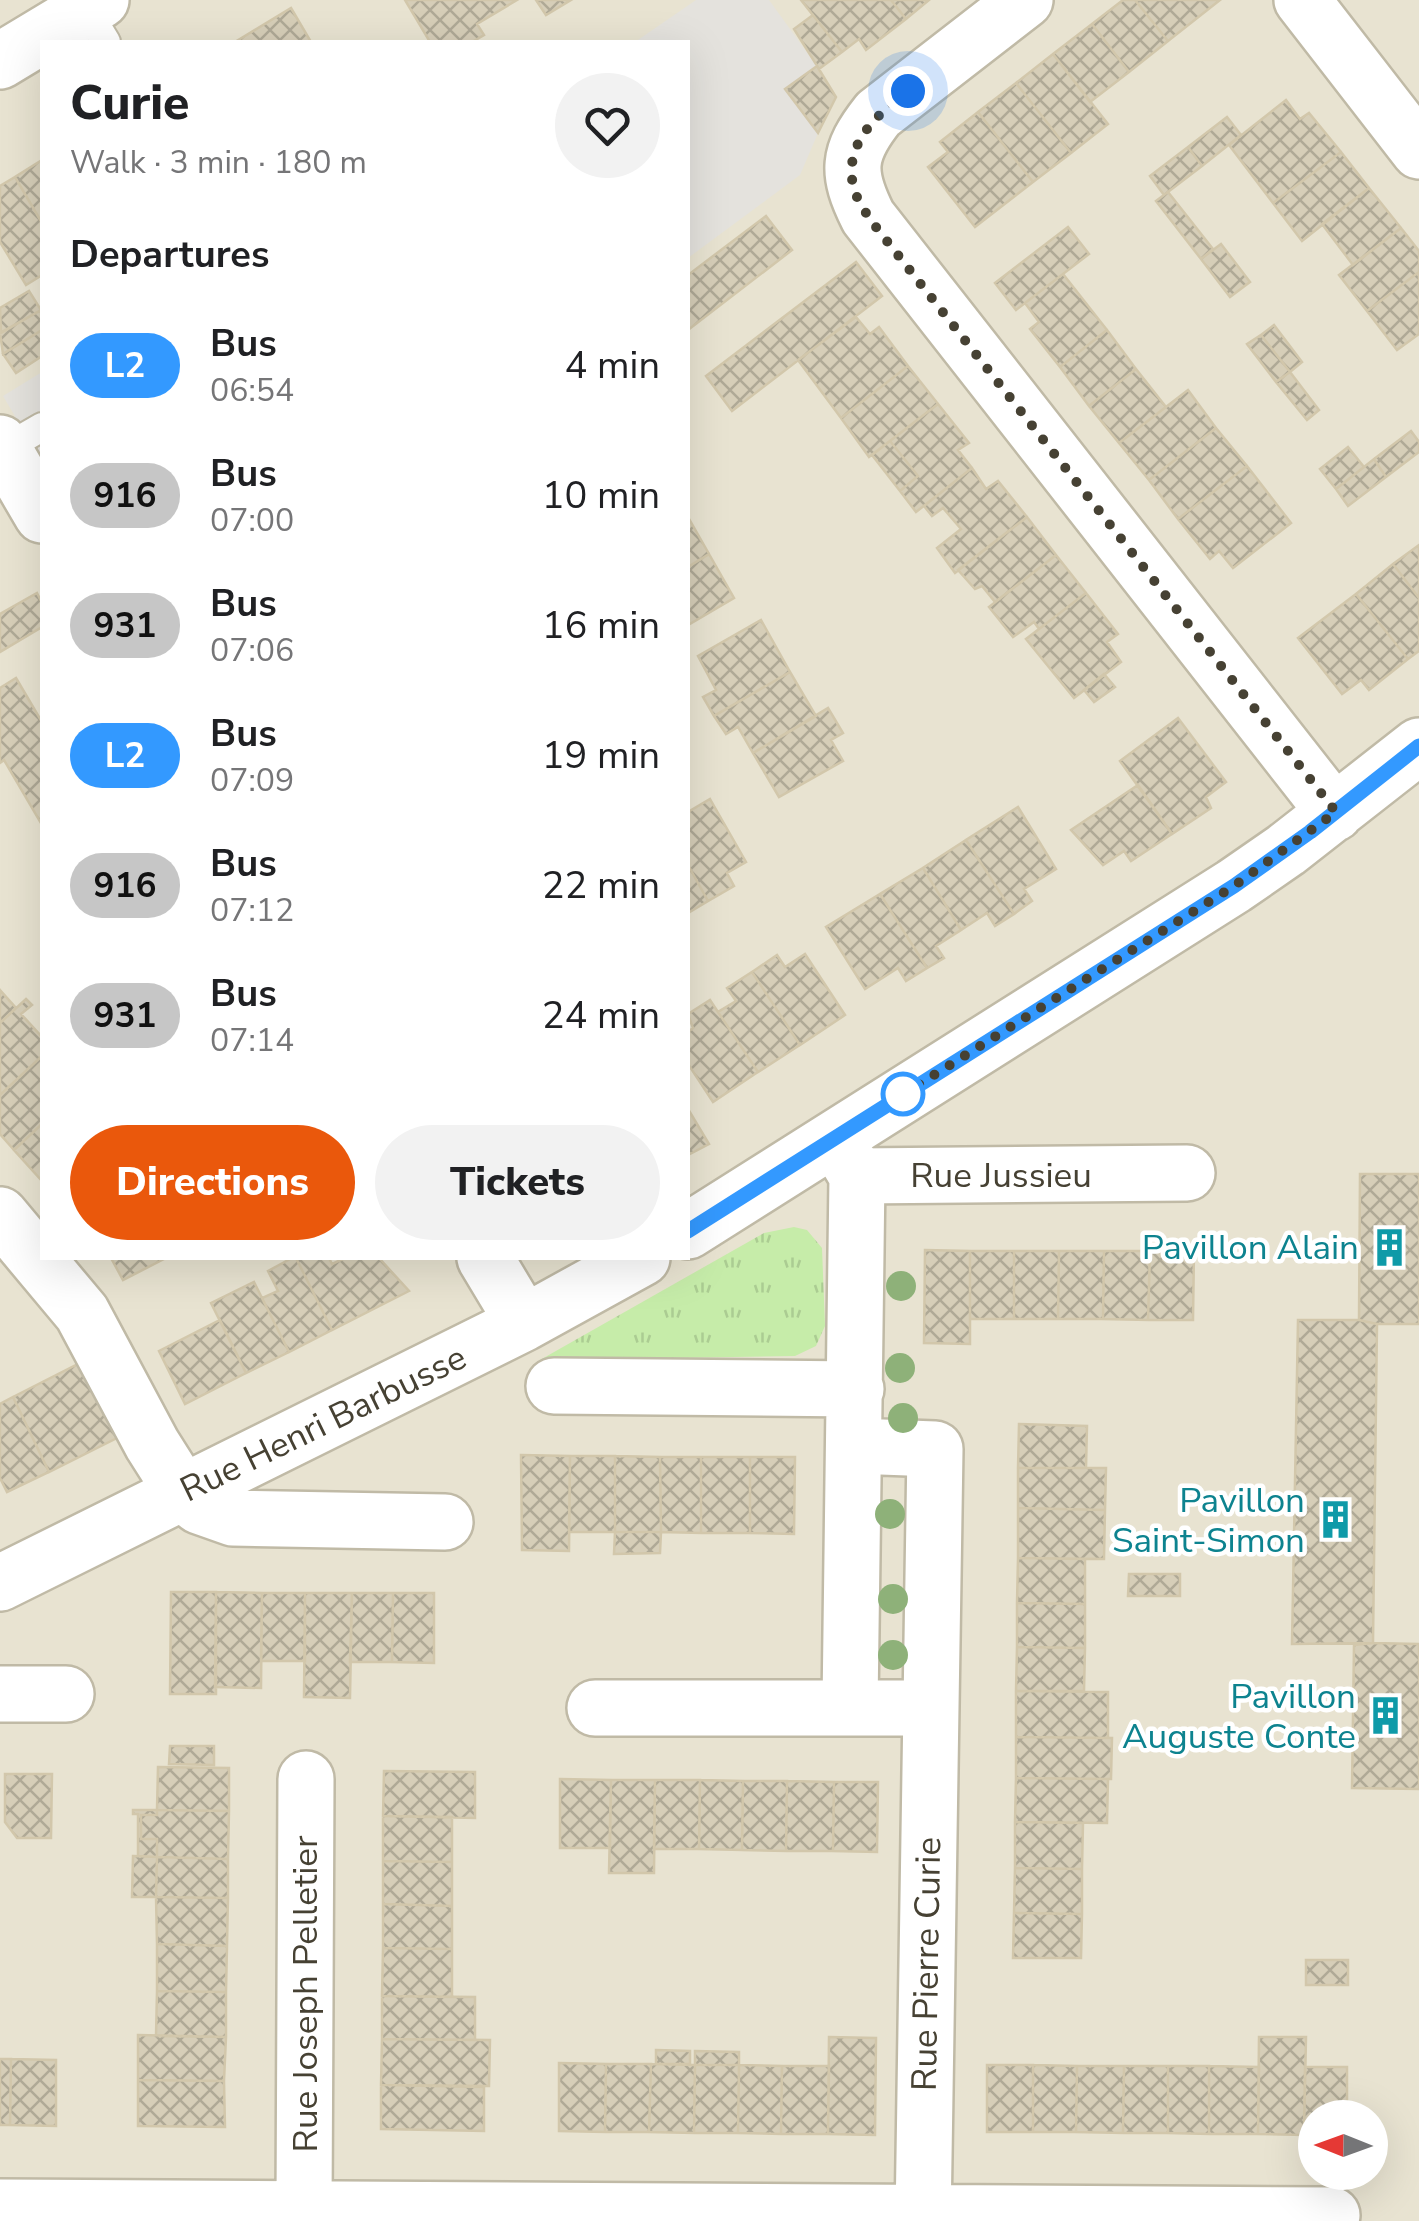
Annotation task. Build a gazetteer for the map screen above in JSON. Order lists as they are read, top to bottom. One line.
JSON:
{"streets":{"street":["Rue Jussieu","Rue Henri Barbusse","Rue Pierre Curie","Rue Joseph Pelletier"]},"places":{"building":["Pavillon Alain","Pavillon Saint-Simon","Pavillon Auguste Conte"]},"lines":["bus line L2"],"north":"left","page":{"heading":[["Curie","Walk · 3 min · 180 m"],"Departures"],"list":[{"mark":"L2","name":"Bus","note":"06:54","value":"4 min"},{"mark":"916","name":"Bus","note":"07:00","value":"10 min"},{"mark":"931","name":"Bus","note":"07:06","value":"16 min"},{"mark":"L2","name":"Bus","note":"07:09","value":"19 min"},{"mark":"916","name":"Bus","note":"07:12","value":"22 min"},{"mark":"931","name":"Bus","note":"07:14","value":"24 min"}],"buttons":["Directions","Tickets"]}}
